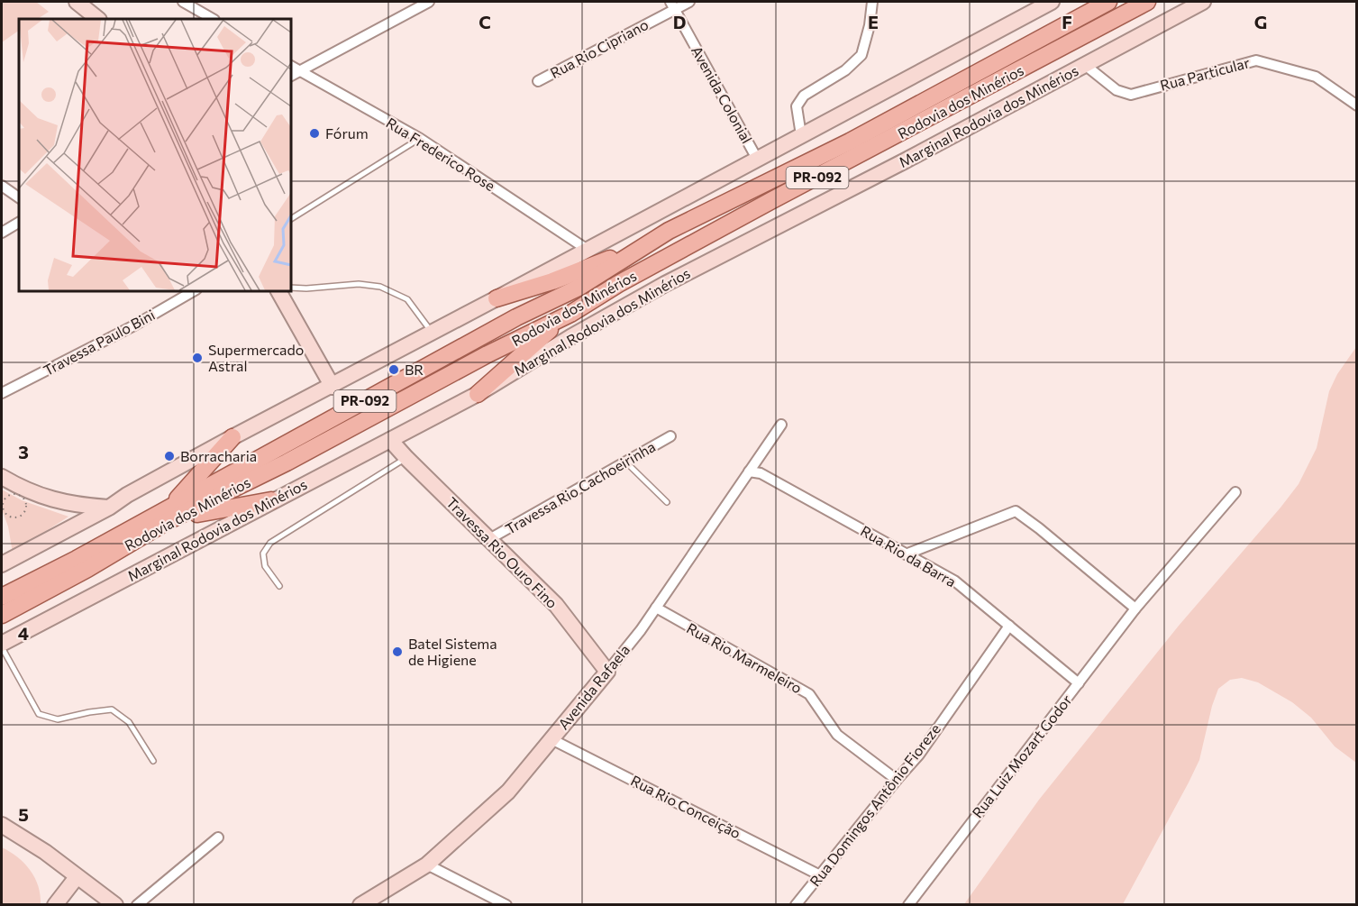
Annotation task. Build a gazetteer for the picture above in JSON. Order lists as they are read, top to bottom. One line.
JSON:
{"streets":{"main road":["Rodovia dos Minérios","Marginal Rodovia dos Minérios","PR-092","Travessa Rio Ouro Fino","Avenida Rafaela"],"street":["Rua Rio Cipriano","Rua Particular","Avenida Colonial","Rua Frederico Rose","Travessa Paulo Bini","Travessa Rio Cachoeirinha","Rua Rio da Barra","Rua Rio Marmeleiro","Rua Luiz Mozart Godor","Rua Domingos Antônio Fioreze","Rua Rio Conceição"]},"crossings":[["Rua Rio Cipriano","Avenida Colonial"],["Rua Particular","Marginal Rodovia dos Minérios"],["Marginal Rodovia dos Minérios","Travessa Rio Ouro Fino"],["Travessa Rio Cachoeirinha","Travessa Rio Ouro Fino"],["Travessa Rio Ouro Fino","Avenida Rafaela"],["Rua Rio da Barra","Avenida Rafaela"],["Rua Rio da Barra","Rua Luiz Mozart Godor"],["Rua Rio da Barra","Rua Domingos Antônio Fioreze"],["Rua Rio Marmeleiro","Avenida Rafaela"],["Rua Rio Marmeleiro","Rua Domingos Antônio Fioreze"],["Avenida Rafaela","Rua Rio Conceição"],["Rua Domingos Antônio Fioreze","Rua Rio Conceição"]],"places":["Fórum","Supermercado Astral","BR","Borracharia","Batel Sistema de Higiene"],"grid":{"columns":["C","D","E","F","G"],"rows":["3","4","5"]}}
